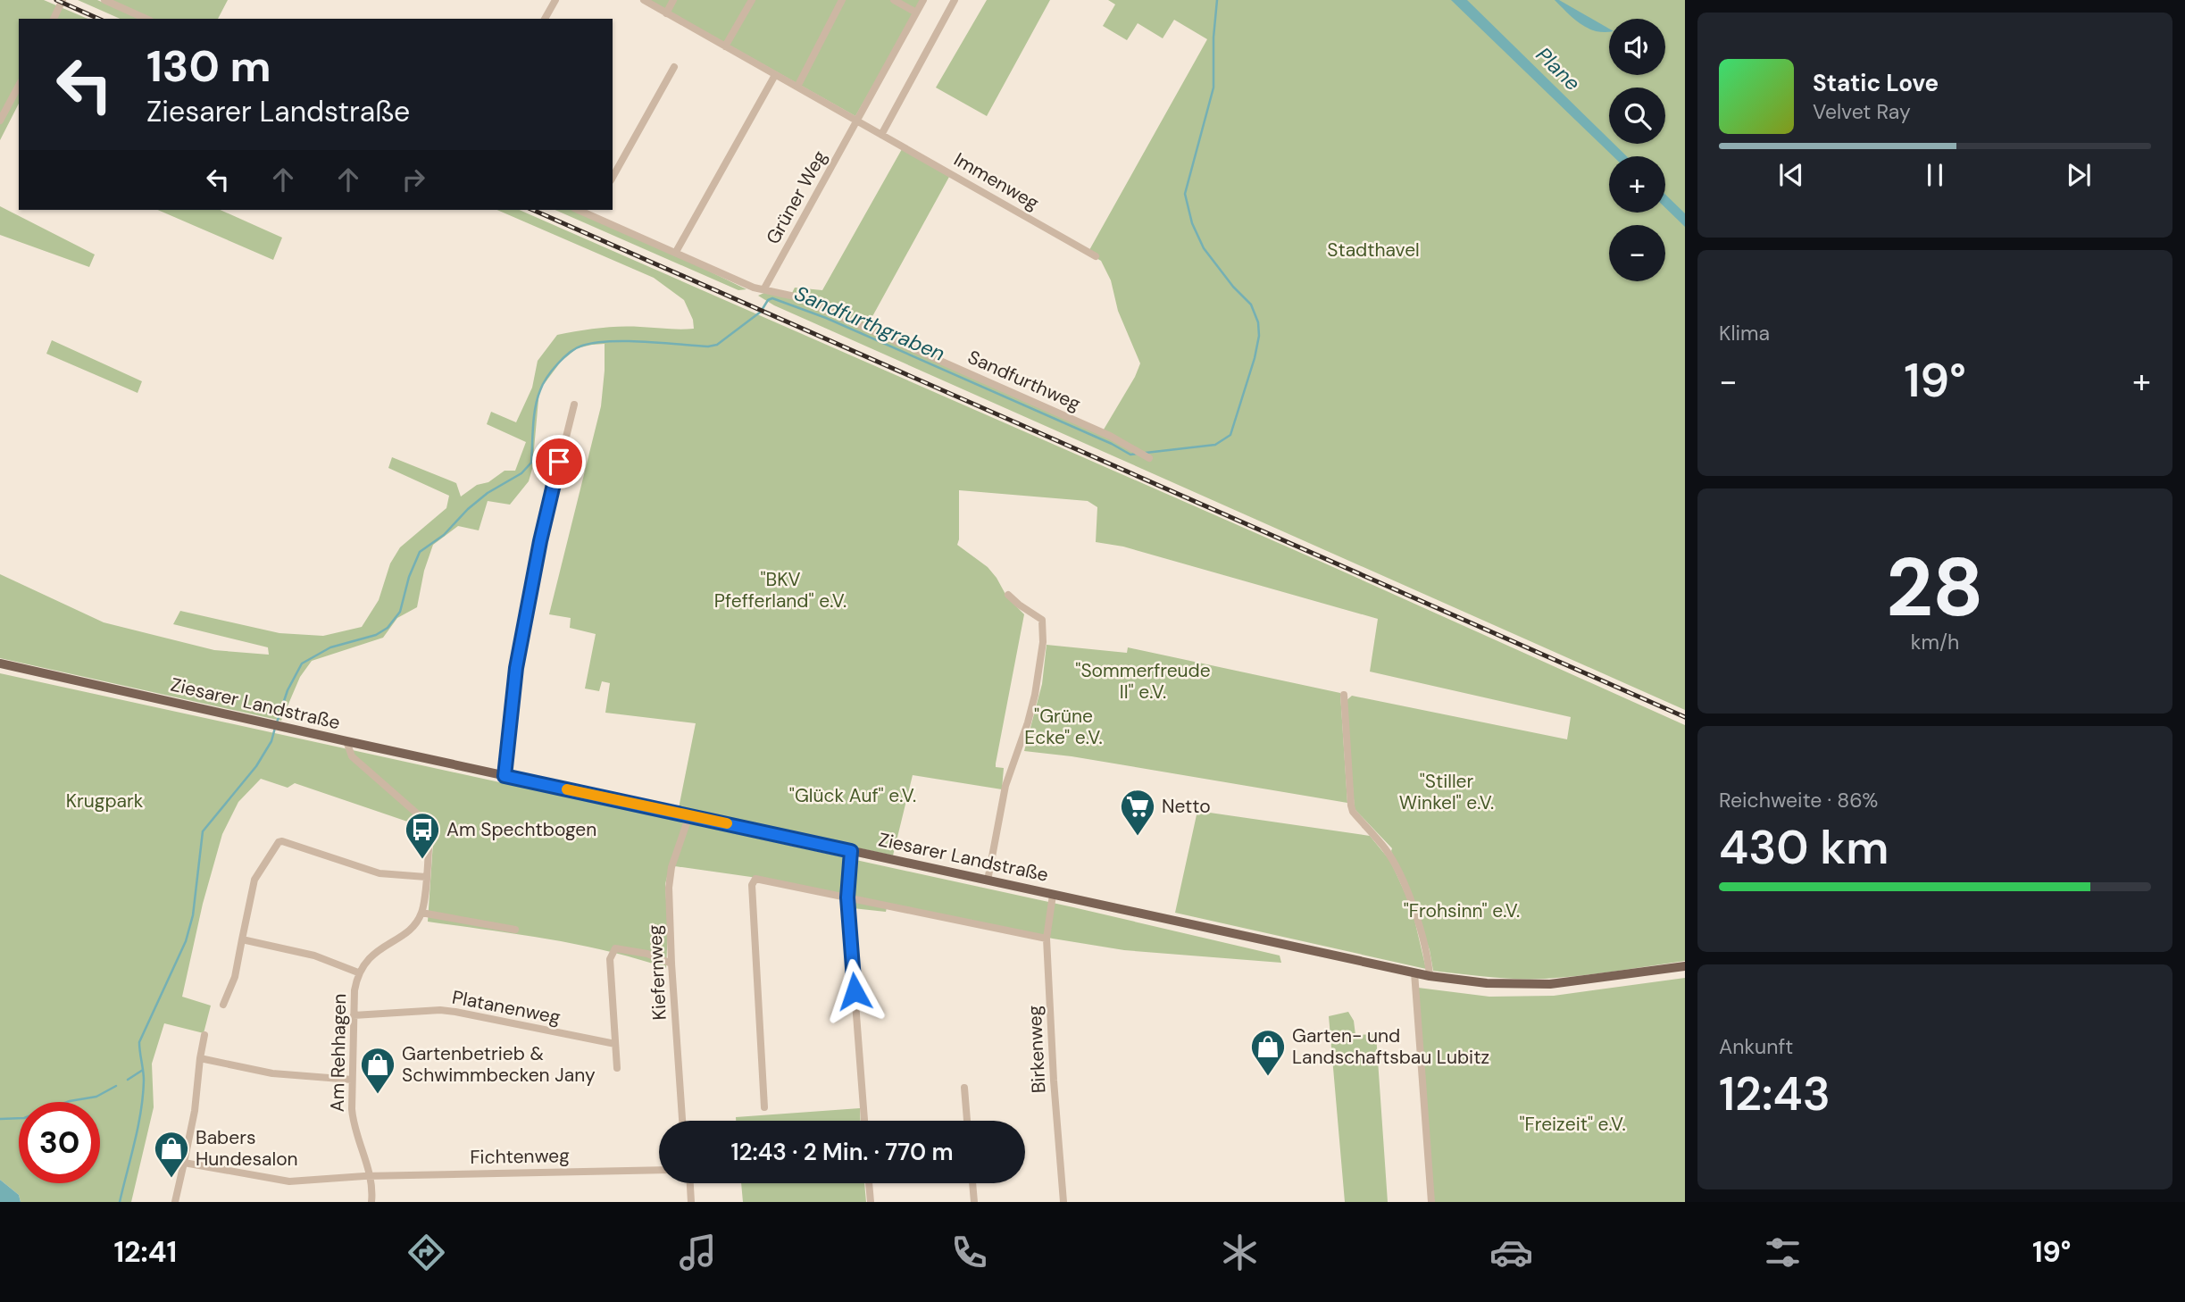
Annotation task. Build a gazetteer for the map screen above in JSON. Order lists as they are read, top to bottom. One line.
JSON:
{"streets":{"main road":["Ziesarer Landstraße"],"street":["Immenweg","Grüner Weg","Sandfurthweg","Kiefernweg","Platanenweg","Birkenweg","Am Rehhagen","Fichtenweg"]},"crossings":[["Immenweg","Grüner Weg"],["Grüner Weg","Sandfurthweg"],["Ziesarer Landstraße","Kiefernweg"],["Ziesarer Landstraße","Birkenweg"],["Platanenweg","Am Rehhagen"],["Am Rehhagen","Fichtenweg"]],"water":["Plane","Sandfurthgraben"],"parks":["Stadthavel","\"BKV Pfefferland\" e.V.","\"Sommerfreude II\" e.V.","\"Grüne Ecke\" e.V.","\"Stiller Winkel\" e.V.","\"Glück Auf\" e.V.","Krugpark","\"Frohsinn\" e.V.","\"Freizeit\" e.V."],"places":{"supermarket":["Netto"],"bus stop":["Am Spechtbogen"],"shop":["Garten- und Landschaftsbau Lubitz","Gartenbetrieb & Schwimmbecken Jany","Babers Hundesalon"]},"page":{"map_buttons":["+","−"],"turn":["130 m","Ziesarer Landstraße"],"song":["Static Love","Velvet Ray"],"tile":["Klima",["28","km/h"],["Reichweite · 86%","430 km"],["Ankunft","12:43"]],"heat":["−","19°","+"],"limit":"30","trip":"12:43 · 2 Min. · 770 m","tabs":["12:41","19°"]}}
